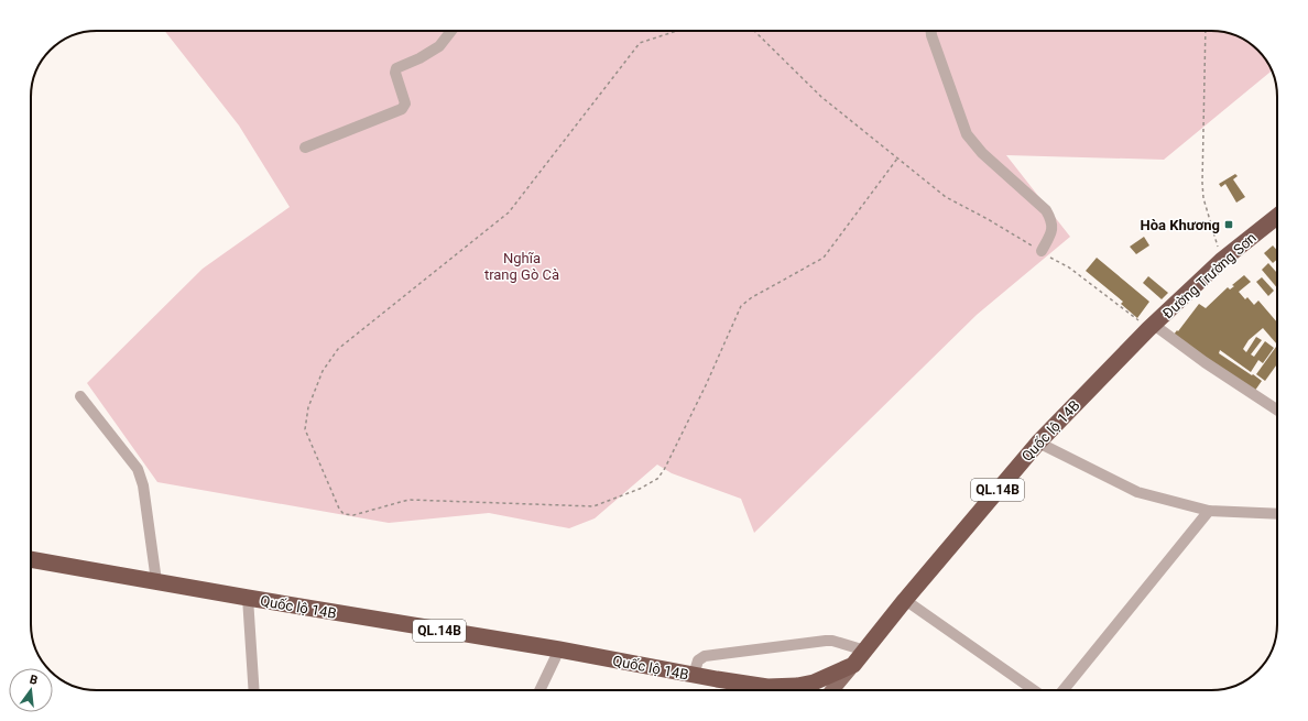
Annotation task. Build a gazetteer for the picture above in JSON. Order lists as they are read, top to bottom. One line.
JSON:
{"streets":{"highway":["Đường Trường Sơn","Quốc lộ 14B","QL.14B"]},"crossings":[["Đường Trường Sơn","Quốc lộ 14B"]],"parks":["Nghĩa trang Gò Cà"],"places":{"transit":["Hòa Khương"]},"north":"top"}
